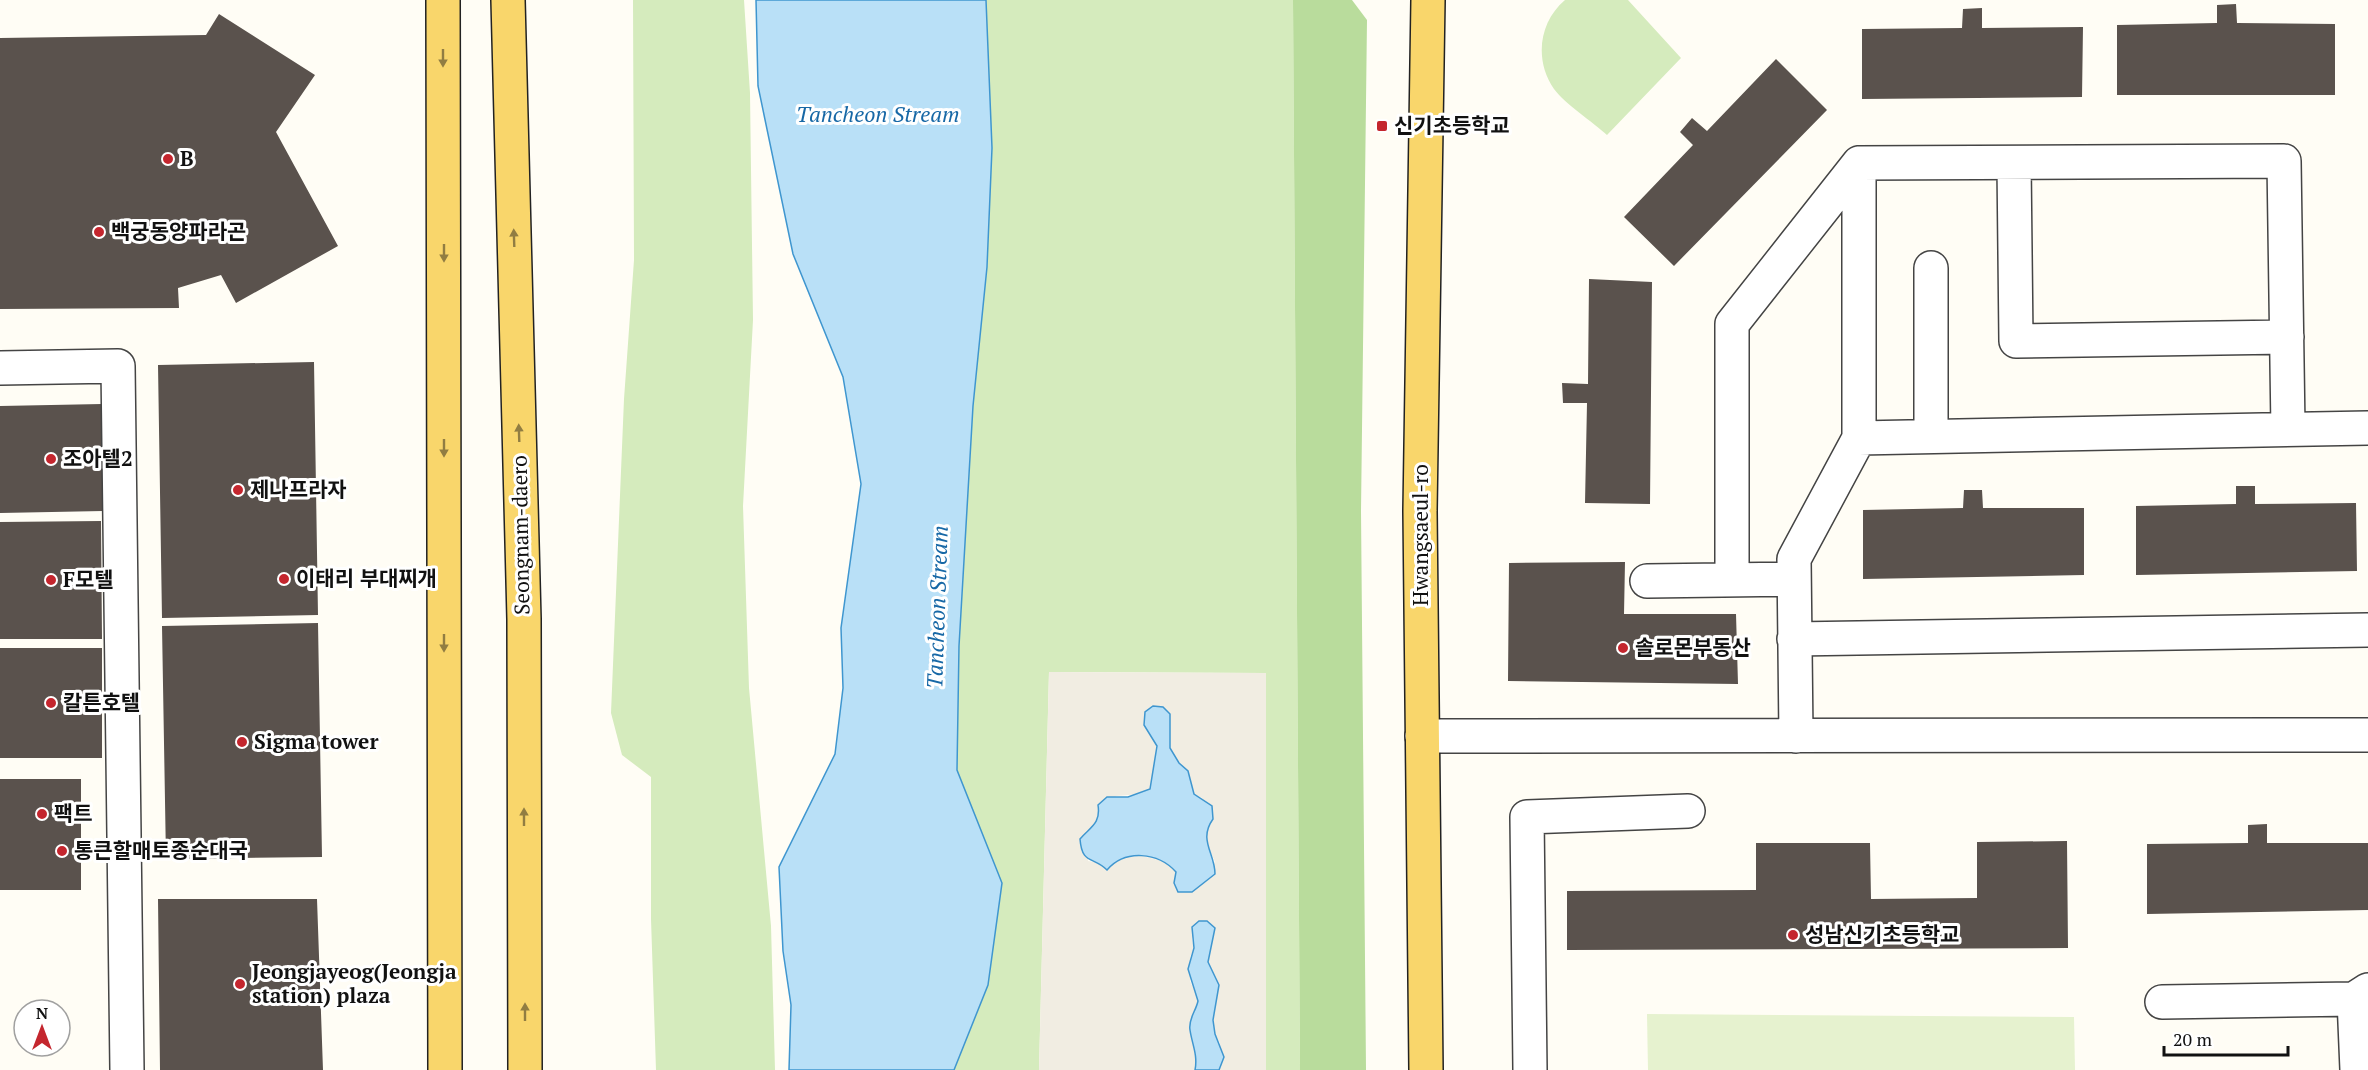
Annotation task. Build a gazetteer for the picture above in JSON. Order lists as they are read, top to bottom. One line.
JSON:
{"streets":{"main road":["Seongnam-daero","Hwangsaeul-ro"]},"water":["Tancheon Stream"],"places":{"transit":["신기초등학교"],"other":["B","백궁동양파라곤","조아텔2","제나프라자","이태리 부대찌개","F모텔","솔로몬부동산","칼튼호텔","Sigma tower","팩트","통큰할매토종순대국","성남신기초등학교","Jeongjayeog(Jeongja station) plaza"]},"scale_bar":"20 m","north":"top"}
